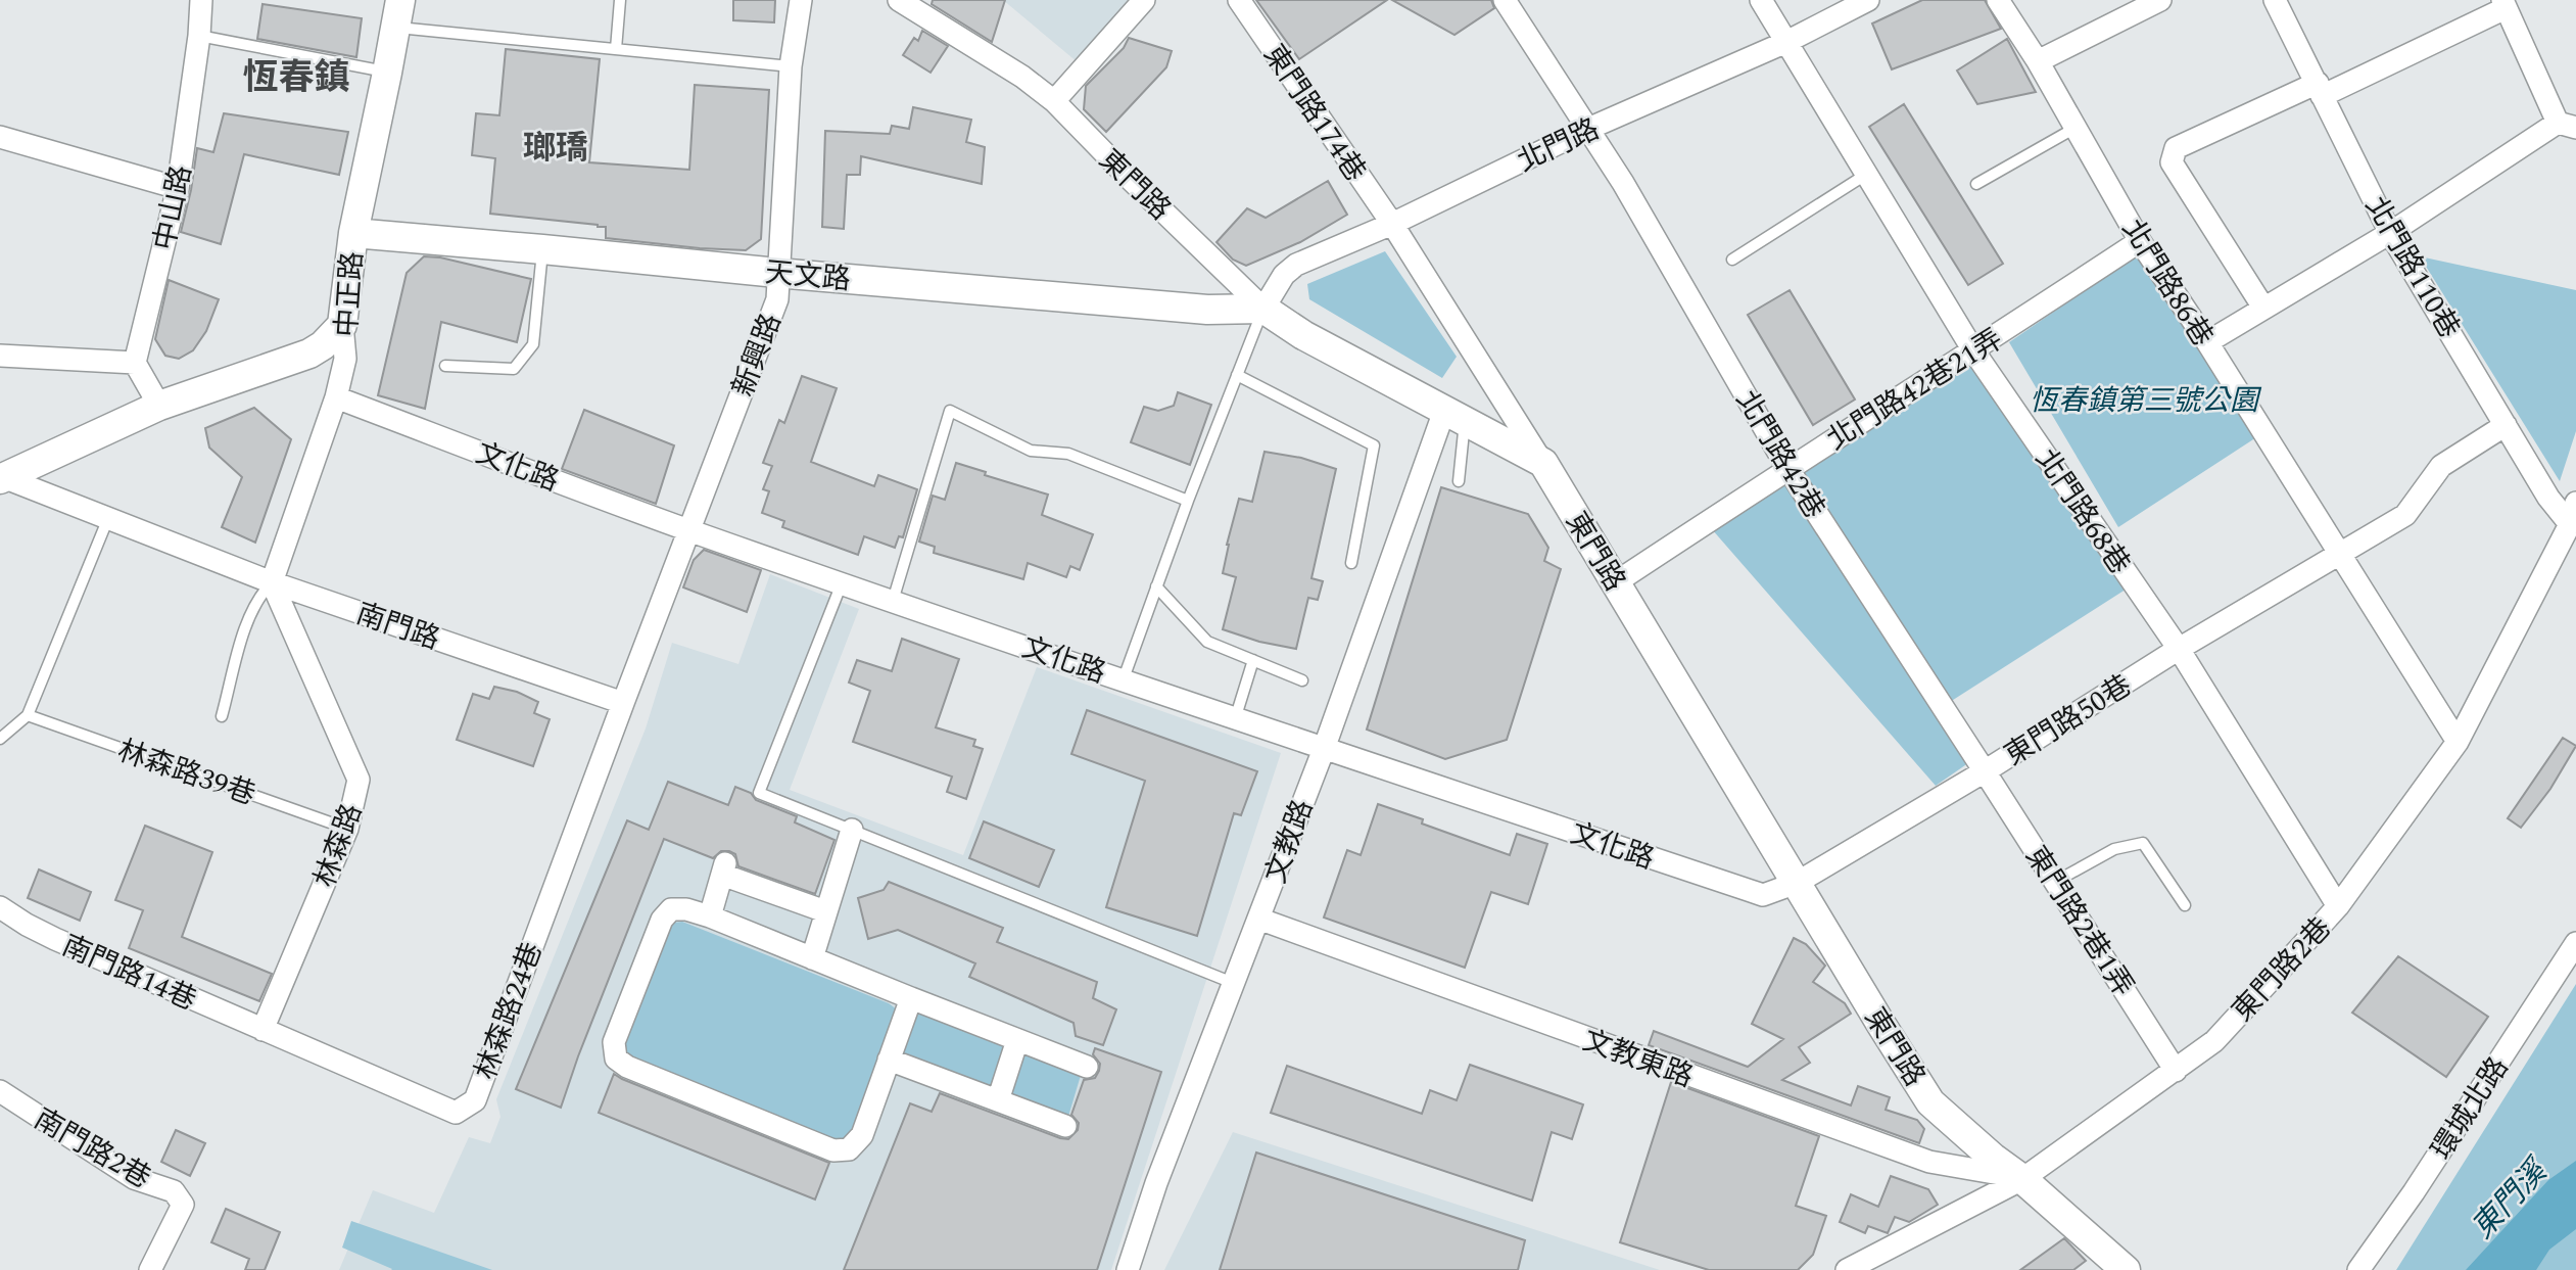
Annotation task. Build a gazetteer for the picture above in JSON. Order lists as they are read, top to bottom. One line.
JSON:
{"streets":{"main road":["東門路","天文路","中正路","南門路"],"street":["東門路174巷","北門路","中山路","北門路110巷","北門路86巷","新興路","北門路42巷21弄","北門路42巷","文化路","北門路68巷","東門路50巷","文教路","林森路","東門路2巷1弄","東門路2巷","南門路14巷","林森路24巷","文教東路","環城北路","南門路2巷"],"lane":["林森路39巷"]},"crossings":[["東門路174巷","北門路"],["東門路174巷","東門路"],["北門路","東門路"],["北門路","天文路"],["北門路","北門路42巷"],["北門路","北門路68巷"],["東門路","天文路"],["東門路","北門路42巷21弄"],["東門路","文化路"],["東門路","東門路50巷"],["東門路","文教路"],["東門路","東門路2巷"],["東門路","文教東路"],["北門路110巷","東門路50巷"],["北門路110巷","東門路2巷"],["天文路","中正路"],["天文路","新興路"],["北門路86巷","北門路42巷21弄"],["北門路86巷","東門路50巷"],["北門路86巷","東門路2巷"],["中正路","文化路"],["中正路","南門路"],["中正路","林森路"],["新興路","文化路"],["北門路42巷21弄","北門路42巷"],["北門路42巷21弄","北門路68巷"],["北門路42巷","東門路50巷"],["北門路42巷","東門路2巷1弄"],["文化路","東門路50巷"],["文化路","文教路"],["北門路68巷","東門路50巷"],["北門路68巷","東門路2巷"],["南門路","林森路"],["南門路","林森路24巷"],["東門路50巷","東門路2巷1弄"],["林森路39巷","林森路"],["文教路","文教東路"],["林森路","南門路14巷"],["林森路","林森路24巷"],["東門路2巷1弄","東門路2巷"],["東門路2巷","文教東路"],["南門路14巷","林森路24巷"]],"districts":["恆春鎮","瑯𤩝"],"water":["東門溪"],"parks":["恆春鎮第三號公園"]}
